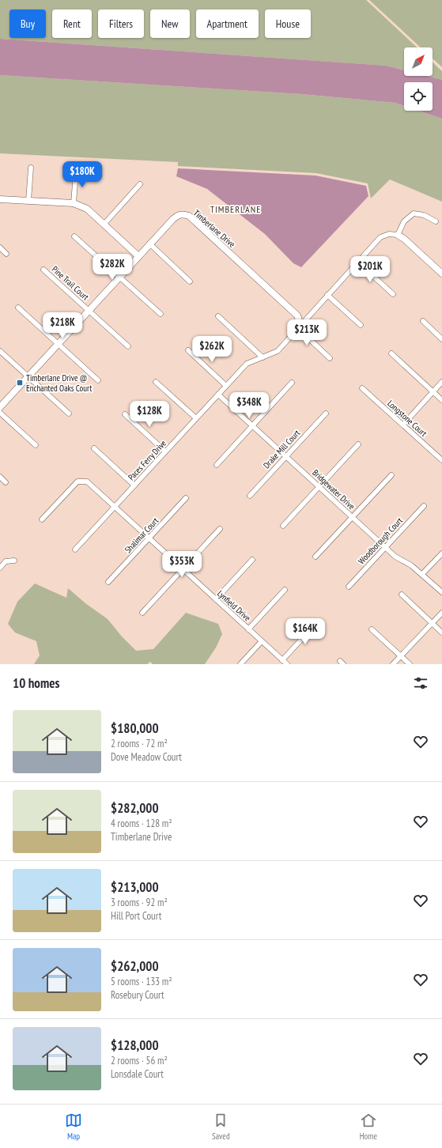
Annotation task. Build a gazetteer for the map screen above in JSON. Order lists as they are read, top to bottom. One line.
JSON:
{"streets":{"street":["Timberlane Drive","Pine Trail Court","Longstone Court","Drake Mill Court","Paces Ferry Drive","Bridgewater Drive","Shalimar Court","Woodborough Court","Lynfield Drive"]},"crossings":[["Timberlane Drive","Pine Trail Court"],["Timberlane Drive","Paces Ferry Drive"],["Drake Mill Court","Bridgewater Drive"],["Paces Ferry Drive","Bridgewater Drive"],["Paces Ferry Drive","Lynfield Drive"],["Bridgewater Drive","Woodborough Court"],["Shalimar Court","Lynfield Drive"]],"districts":["TIMBERLANE"],"places":{"transit":["Timberlane Drive @ Enchanted Oaks Court"]},"north":"top right","page":{"chip":["Buy","Rent","Filters","New","Apartment","House"],"price":["$180K","$282K","$201K","$218K","$213K","$262K","$348K","$128K","$353K","$164K"],"heading":"10 homes","list":[{"name":"$180,000","note":"2 rooms · 72 m² · Dove Meadow Court"},{"name":"$282,000","note":"4 rooms · 128 m² · Timberlane Drive"},{"name":"$213,000","note":"3 rooms · 92 m² · Hill Port Court"},{"name":"$262,000","note":"5 rooms · 133 m² · Rosebury Court"},{"name":"$128,000","note":"2 rooms · 56 m² · Lonsdale Court"}],"tabs":["Map","Saved","Home"]}}
